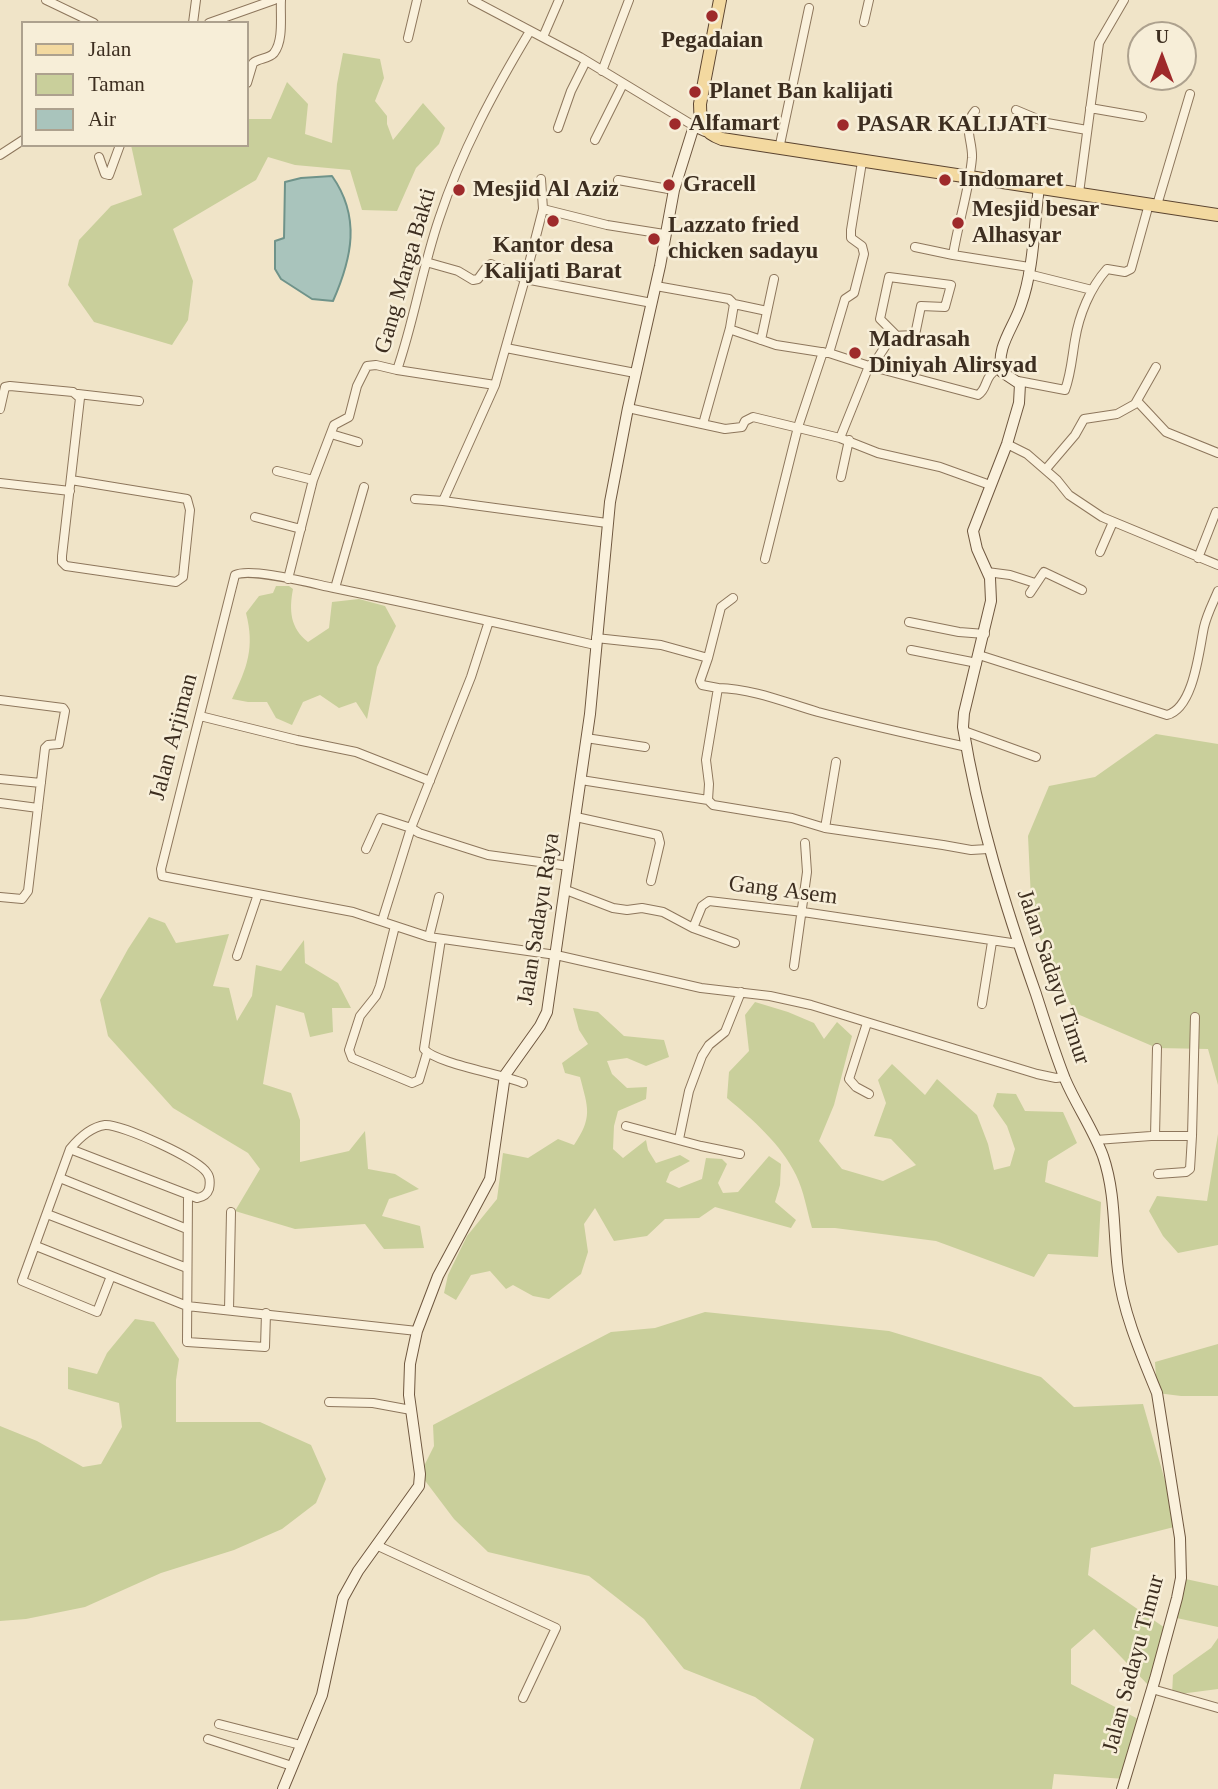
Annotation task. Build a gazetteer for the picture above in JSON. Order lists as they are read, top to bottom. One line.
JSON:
{"streets":{"street":["Gang Marga Bakti","Jalan Arjiman","Gang Asem","Jalan Sadayu Raya","Jalan Sadayu Timur"]},"crossings":[["Jalan Arjiman","Jalan Sadayu Raya"],["Jalan Arjiman","Jalan Sadayu Timur"],["Gang Asem","Jalan Sadayu Timur"]],"places":["Pegadaian","Planet Ban kalijati","Alfamart","PASAR KALIJATI","Indomaret","Gracell","Mesjid Al Aziz","Kantor desa Kalijati Barat","Mesjid besar Alhasyar","Lazzato fried chicken sadayu","Madrasah Diniyah Alirsyad"],"legend":["Jalan","Taman","Air"],"north":"top"}
